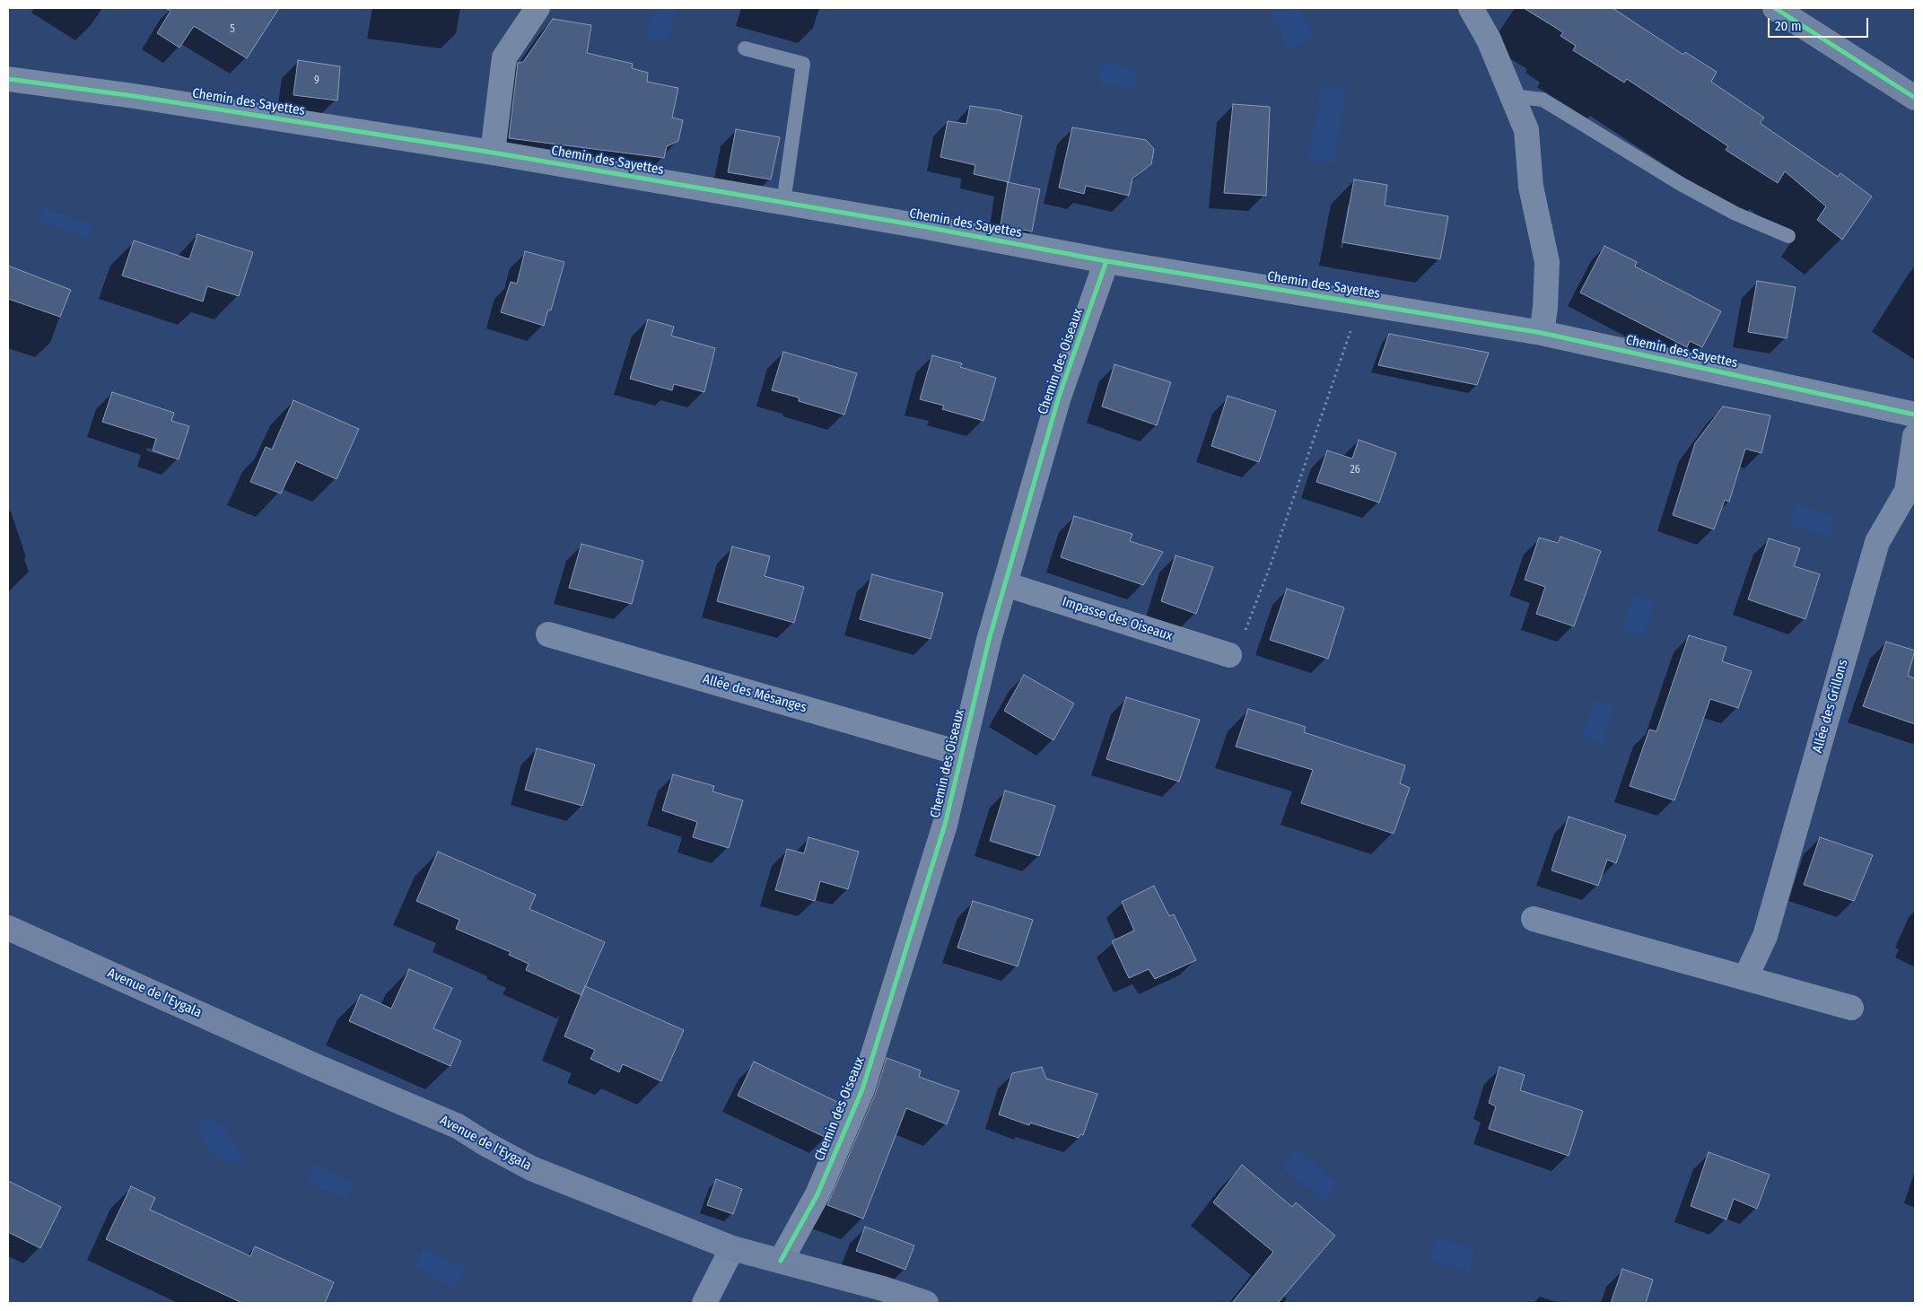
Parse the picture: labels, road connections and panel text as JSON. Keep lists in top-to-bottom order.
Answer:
{
  "streets": {
    "street": [
      "Chemin des Sayettes",
      "Chemin des Oiseaux",
      "Impasse des Oiseaux",
      "Allée des Mésanges",
      "Allée des Grillons",
      "Avenue de l'Eygala"
    ]
  },
  "crossings": [
    ["Chemin des Sayettes", "Chemin des Oiseaux"],
    ["Chemin des Oiseaux", "Impasse des Oiseaux"],
    ["Chemin des Oiseaux", "Allée des Mésanges"],
    ["Chemin des Oiseaux", "Avenue de l'Eygala"]
  ],
  "house_numbers": ["5", "9", "26"],
  "scale_bar": "20 m"
}
